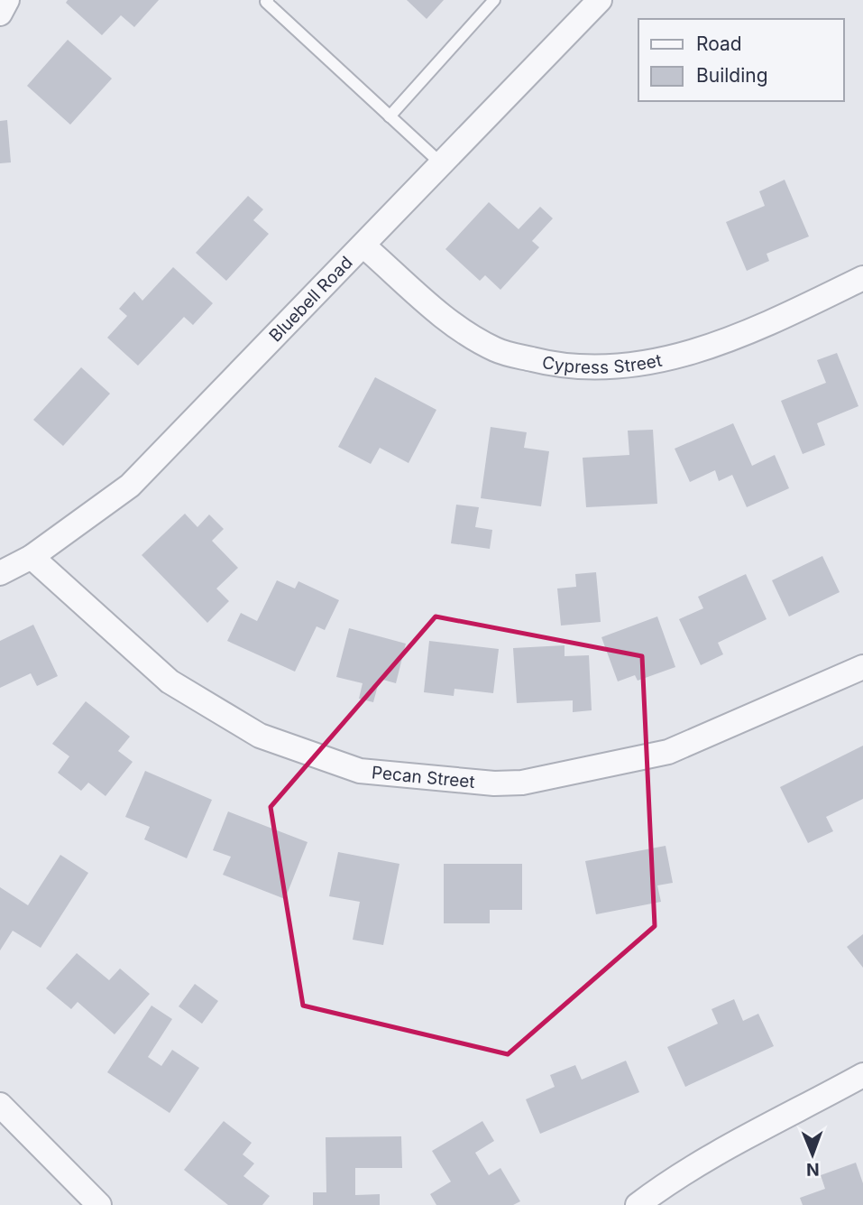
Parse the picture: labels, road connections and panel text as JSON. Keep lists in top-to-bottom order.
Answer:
{
  "streets": {
    "street": ["Bluebell Road", "Cypress Street", "Pecan Street"]
  },
  "crossings": [
    ["Bluebell Road", "Cypress Street"],
    ["Bluebell Road", "Pecan Street"]
  ],
  "legend": ["Road", "Building"],
  "north": "bottom"
}
